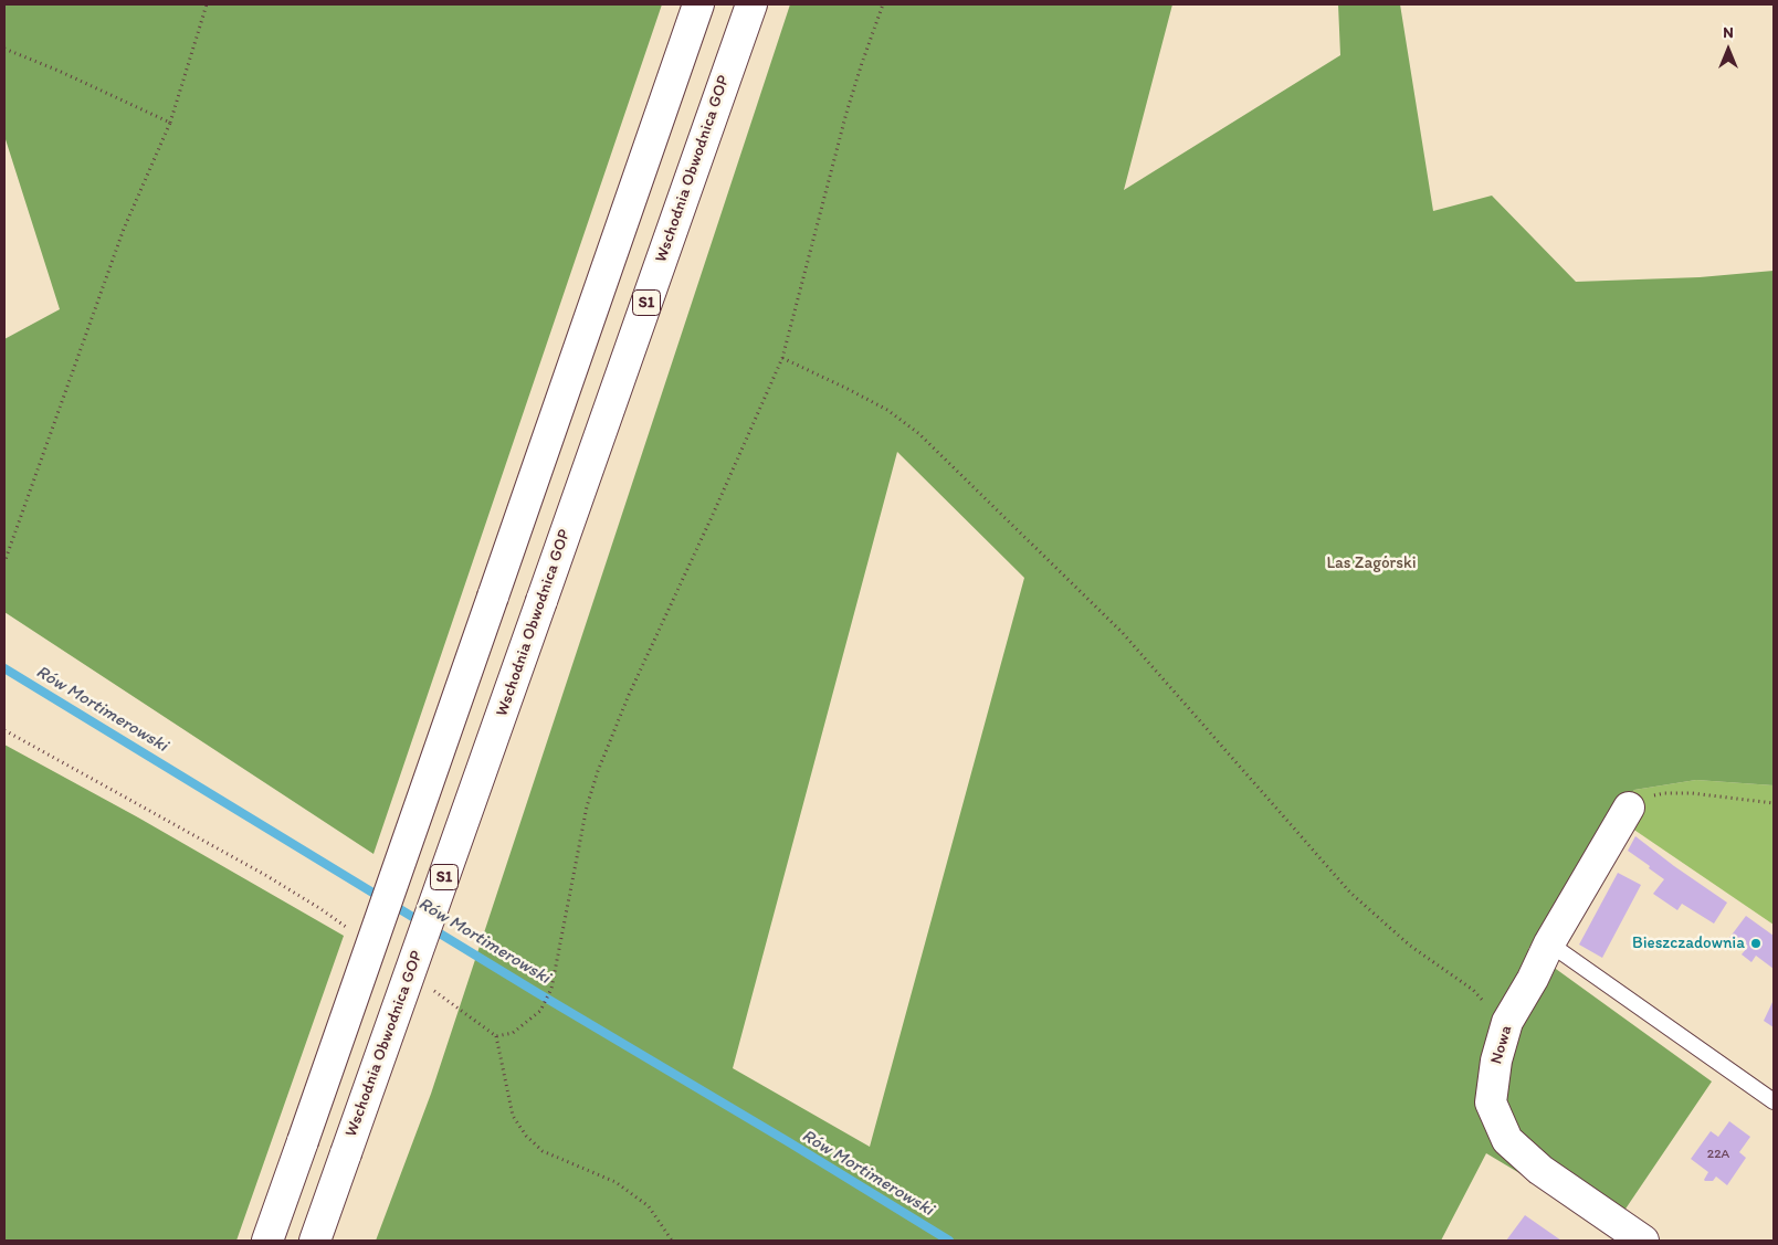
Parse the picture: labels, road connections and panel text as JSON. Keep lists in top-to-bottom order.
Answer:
{
  "streets": {
    "main road": ["Wschodnia Obwodnica GOP", "S1", "Nowa"]
  },
  "water": ["Rów Mortimerowski"],
  "parks": ["Las Zagórski"],
  "places": ["Bieszczadownia"],
  "house_numbers": ["22A"],
  "north": "top"
}
